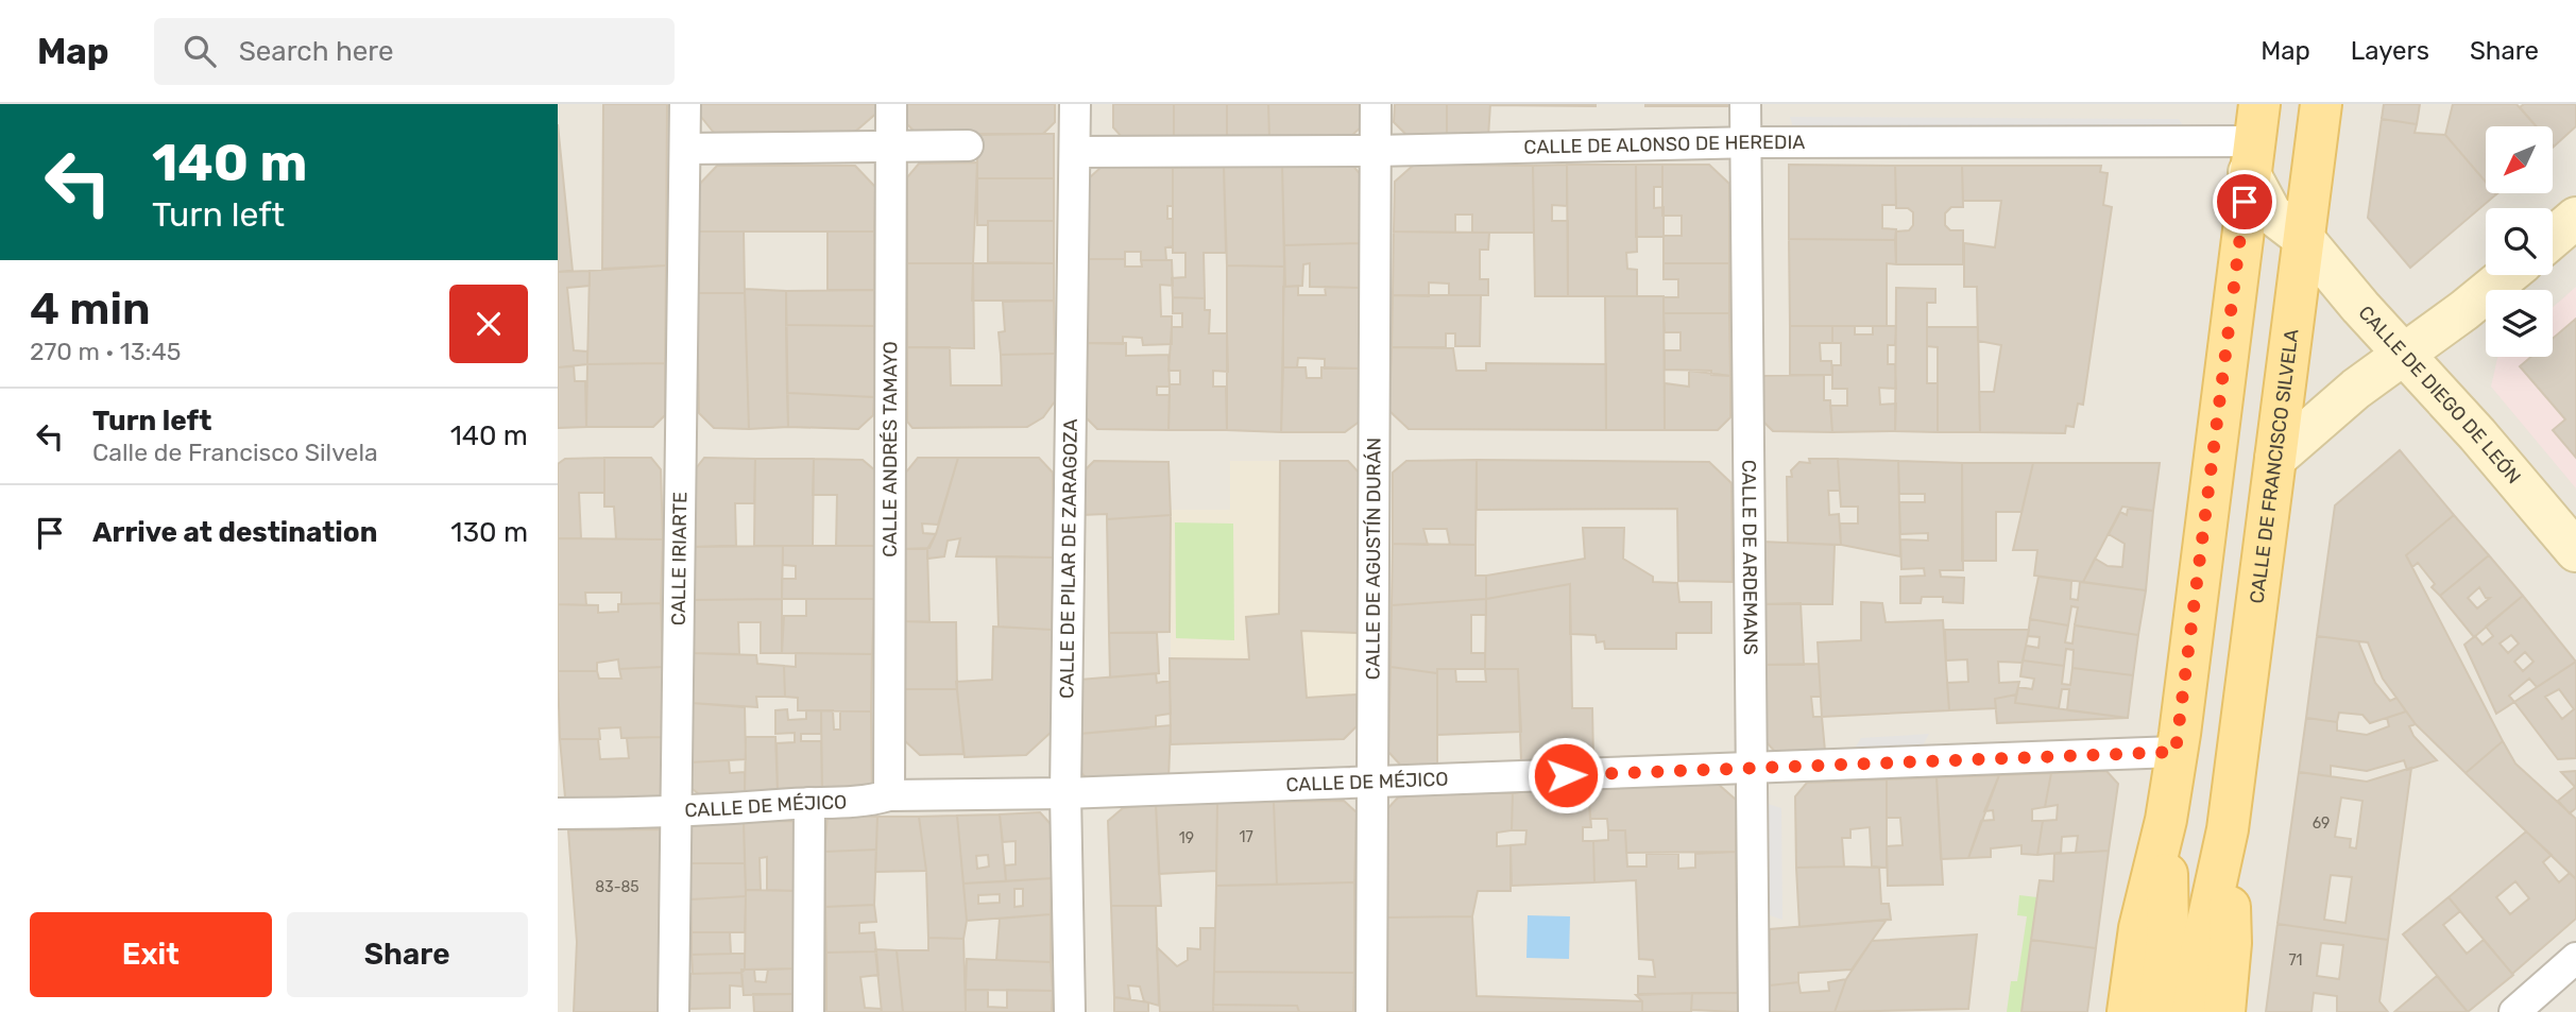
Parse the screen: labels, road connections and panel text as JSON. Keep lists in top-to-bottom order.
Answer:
{
  "streets": {
    "main road": ["CALLE DE FRANCISCO SILVELA"],
    "street": [
      "CALLE DE ALONSO DE HEREDIA",
      "CALLE DE DIEGO DE LEÓN",
      "CALLE ANDRÉS TAMAYO",
      "CALLE DE AGUSTÍN DURÁN",
      "CALLE DE ARDEMANS",
      "CALLE IRIARTE",
      "CALLE DE PILAR DE ZARAGOZA",
      "CALLE DE MÉJICO"
    ]
  },
  "crossings": [
    ["CALLE DE ALONSO DE HEREDIA", "CALLE DE DIEGO DE LEÓN"],
    ["CALLE DE ALONSO DE HEREDIA", "CALLE DE AGUSTÍN DURÁN"],
    ["CALLE DE ALONSO DE HEREDIA", "CALLE DE ARDEMANS"],
    ["CALLE DE ALONSO DE HEREDIA", "CALLE DE PILAR DE ZARAGOZA"],
    ["CALLE DE DIEGO DE LEÓN", "CALLE DE FRANCISCO SILVELA"],
    ["CALLE ANDRÉS TAMAYO", "CALLE DE MÉJICO"],
    ["CALLE DE AGUSTÍN DURÁN", "CALLE DE MÉJICO"],
    ["CALLE DE ARDEMANS", "CALLE DE MÉJICO"],
    ["CALLE IRIARTE", "CALLE DE MÉJICO"],
    ["CALLE DE PILAR DE ZARAGOZA", "CALLE DE MÉJICO"]
  ],
  "house_numbers": [
    "69",
    "17",
    "19",
    "83-85",
    "71"
  ],
  "north": "bottom left",
  "page": {
    "header": "Map",
    "search": "Search here",
    "nav": ["Map", "Layers", "Share"],
    "turn": ["140 m", "Turn left"],
    "heading": ["4 min", "270 m · 13:45"],
    "list": [
      {
        "name": "Turn left",
        "note": "Calle de Francisco Silvela",
        "value": "140 m"
      },
      {
        "name": "Arrive at destination",
        "value": "130 m"
      }
    ],
    "buttons": ["Exit", "Share"]
  }
}
